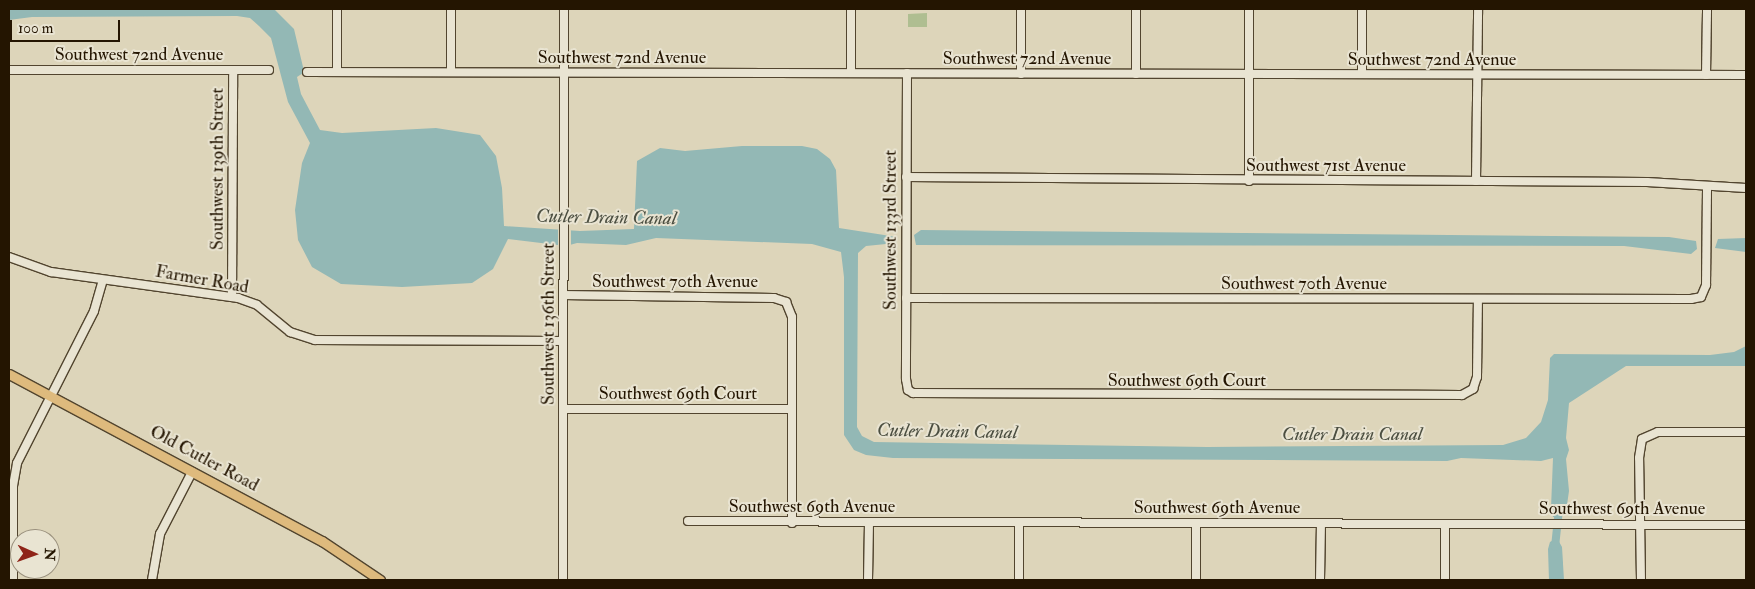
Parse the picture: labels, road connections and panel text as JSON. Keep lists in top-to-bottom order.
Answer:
{
  "streets": {
    "main road": ["Old Cutler Road"],
    "street": [
      "Southwest 72nd Avenue",
      "Southwest 71st Avenue",
      "Southwest 139th Street",
      "Southwest 133rd Street",
      "Farmer Road",
      "Southwest 70th Avenue",
      "Southwest 136th Street",
      "Southwest 69th Court",
      "Southwest 69th Avenue"
    ]
  },
  "crossings": [
    ["Southwest 72nd Avenue", "Southwest 139th Street"],
    ["Southwest 72nd Avenue", "Southwest 133rd Street"],
    ["Southwest 72nd Avenue", "Southwest 136th Street"],
    ["Southwest 71st Avenue", "Southwest 133rd Street"],
    ["Southwest 71st Avenue", "Southwest 70th Avenue"],
    ["Southwest 139th Street", "Farmer Road"],
    ["Southwest 133rd Street", "Southwest 70th Avenue"],
    ["Southwest 133rd Street", "Southwest 69th Court"],
    ["Farmer Road", "Southwest 136th Street"],
    ["Southwest 70th Avenue", "Southwest 136th Street"],
    ["Southwest 70th Avenue", "Southwest 69th Court"],
    ["Southwest 136th Street", "Southwest 69th Court"]
  ],
  "water": ["Cutler Drain Canal"],
  "scale_bar": "100 m",
  "north": "right"
}
